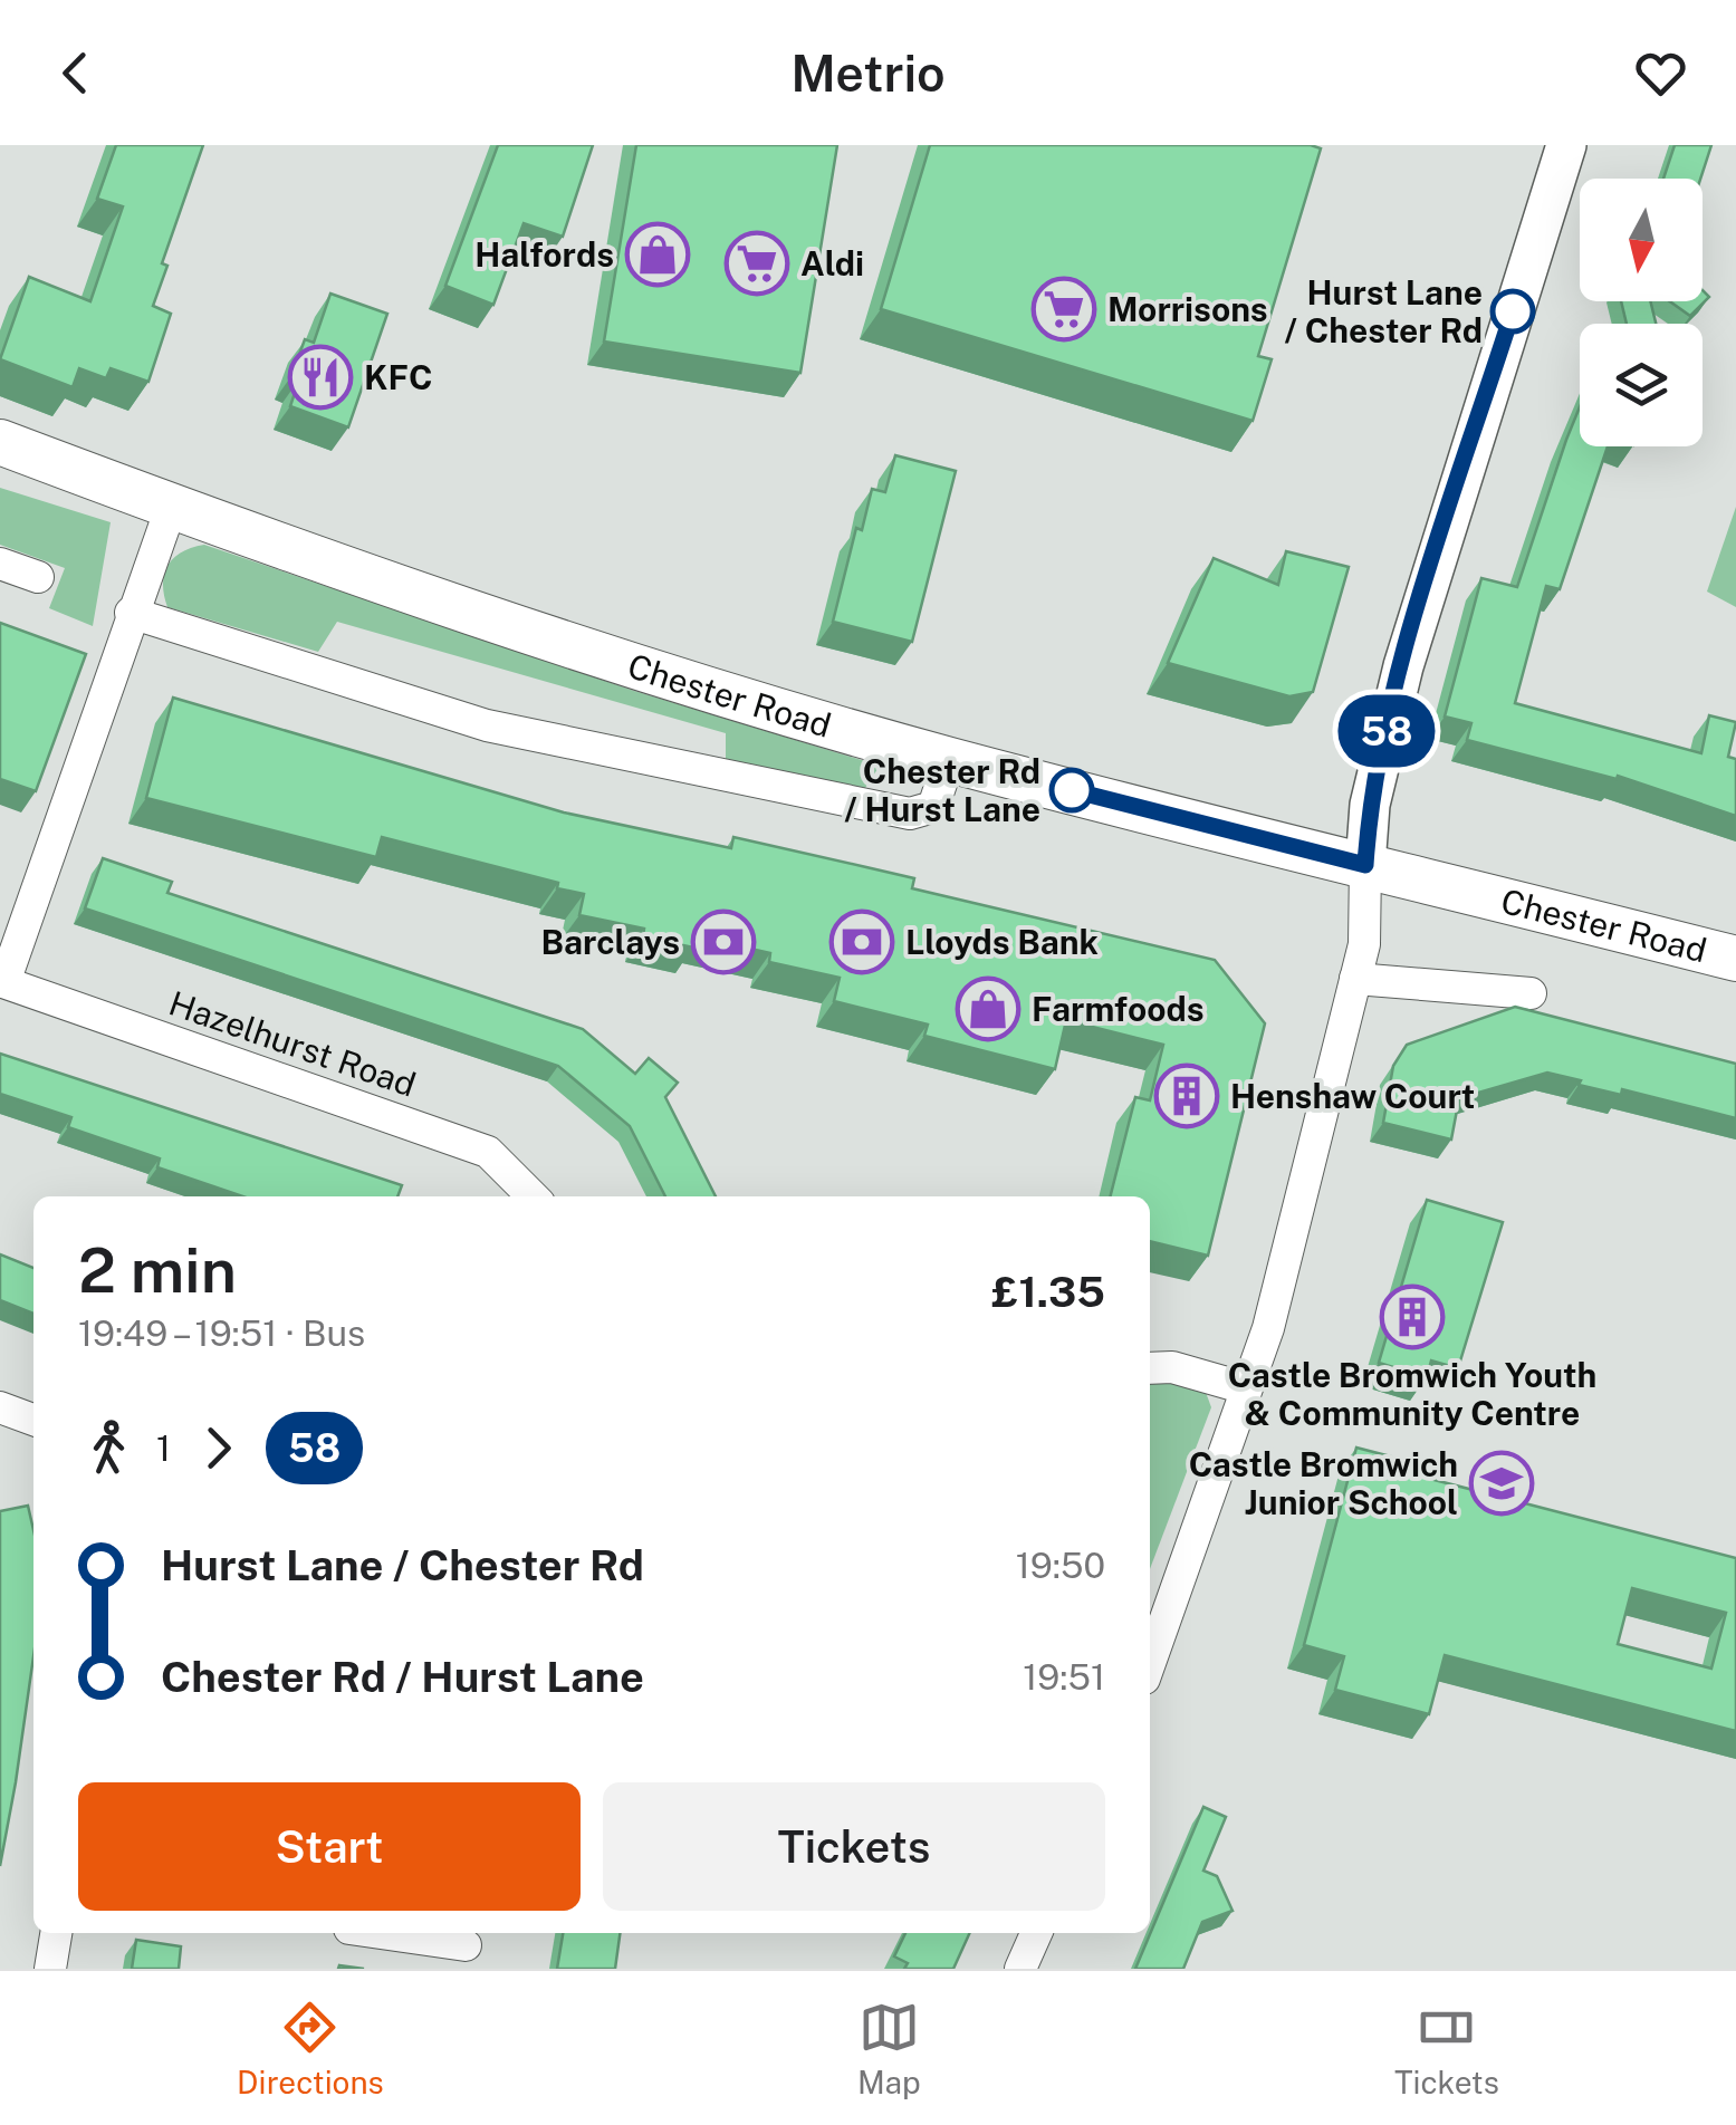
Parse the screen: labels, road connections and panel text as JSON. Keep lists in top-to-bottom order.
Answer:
{
  "streets": {
    "main road": ["Chester Road"],
    "street": ["Hazelhurst Road"]
  },
  "places": {
    "shop": ["Halfords", "Farmfoods"],
    "supermarket": ["Aldi", "Morrisons"],
    "other": ["Hurst Lane / Chester Rd", "Chester Rd / Hurst Lane"],
    "restaurant": ["KFC"],
    "bank": ["Barclays", "Lloyds Bank"],
    "building": ["Henshaw Court", "Castle Bromwich Youth & Community Centre"],
    "school or university": ["Castle Bromwich Junior School"]
  },
  "lines": ["bus line 58"],
  "north": "bottom",
  "page": {
    "header": "Metrio",
    "on_map": "58",
    "heading": ["2 min", "19:49 – 19:51 · Bus", "£1.35"],
    "legs": ["1", "58"],
    "list": [
      {
        "name": "Hurst Lane / Chester Rd",
        "value": "19:50"
      },
      {
        "name": "Chester Rd / Hurst Lane",
        "value": "19:51"
      }
    ],
    "buttons": ["Start", "Tickets"],
    "tabs": ["Directions", "Map", "Tickets"]
  }
}
